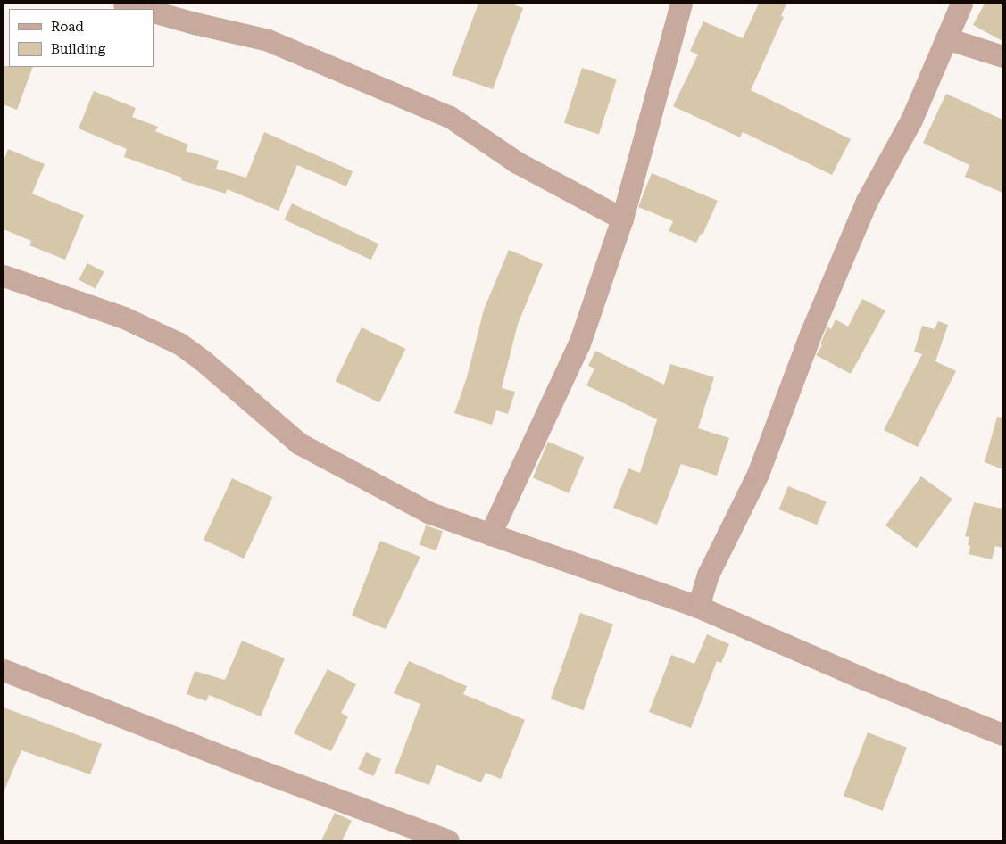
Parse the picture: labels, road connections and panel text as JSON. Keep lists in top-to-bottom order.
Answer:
{
  "legend": ["Road", "Building"]
}
